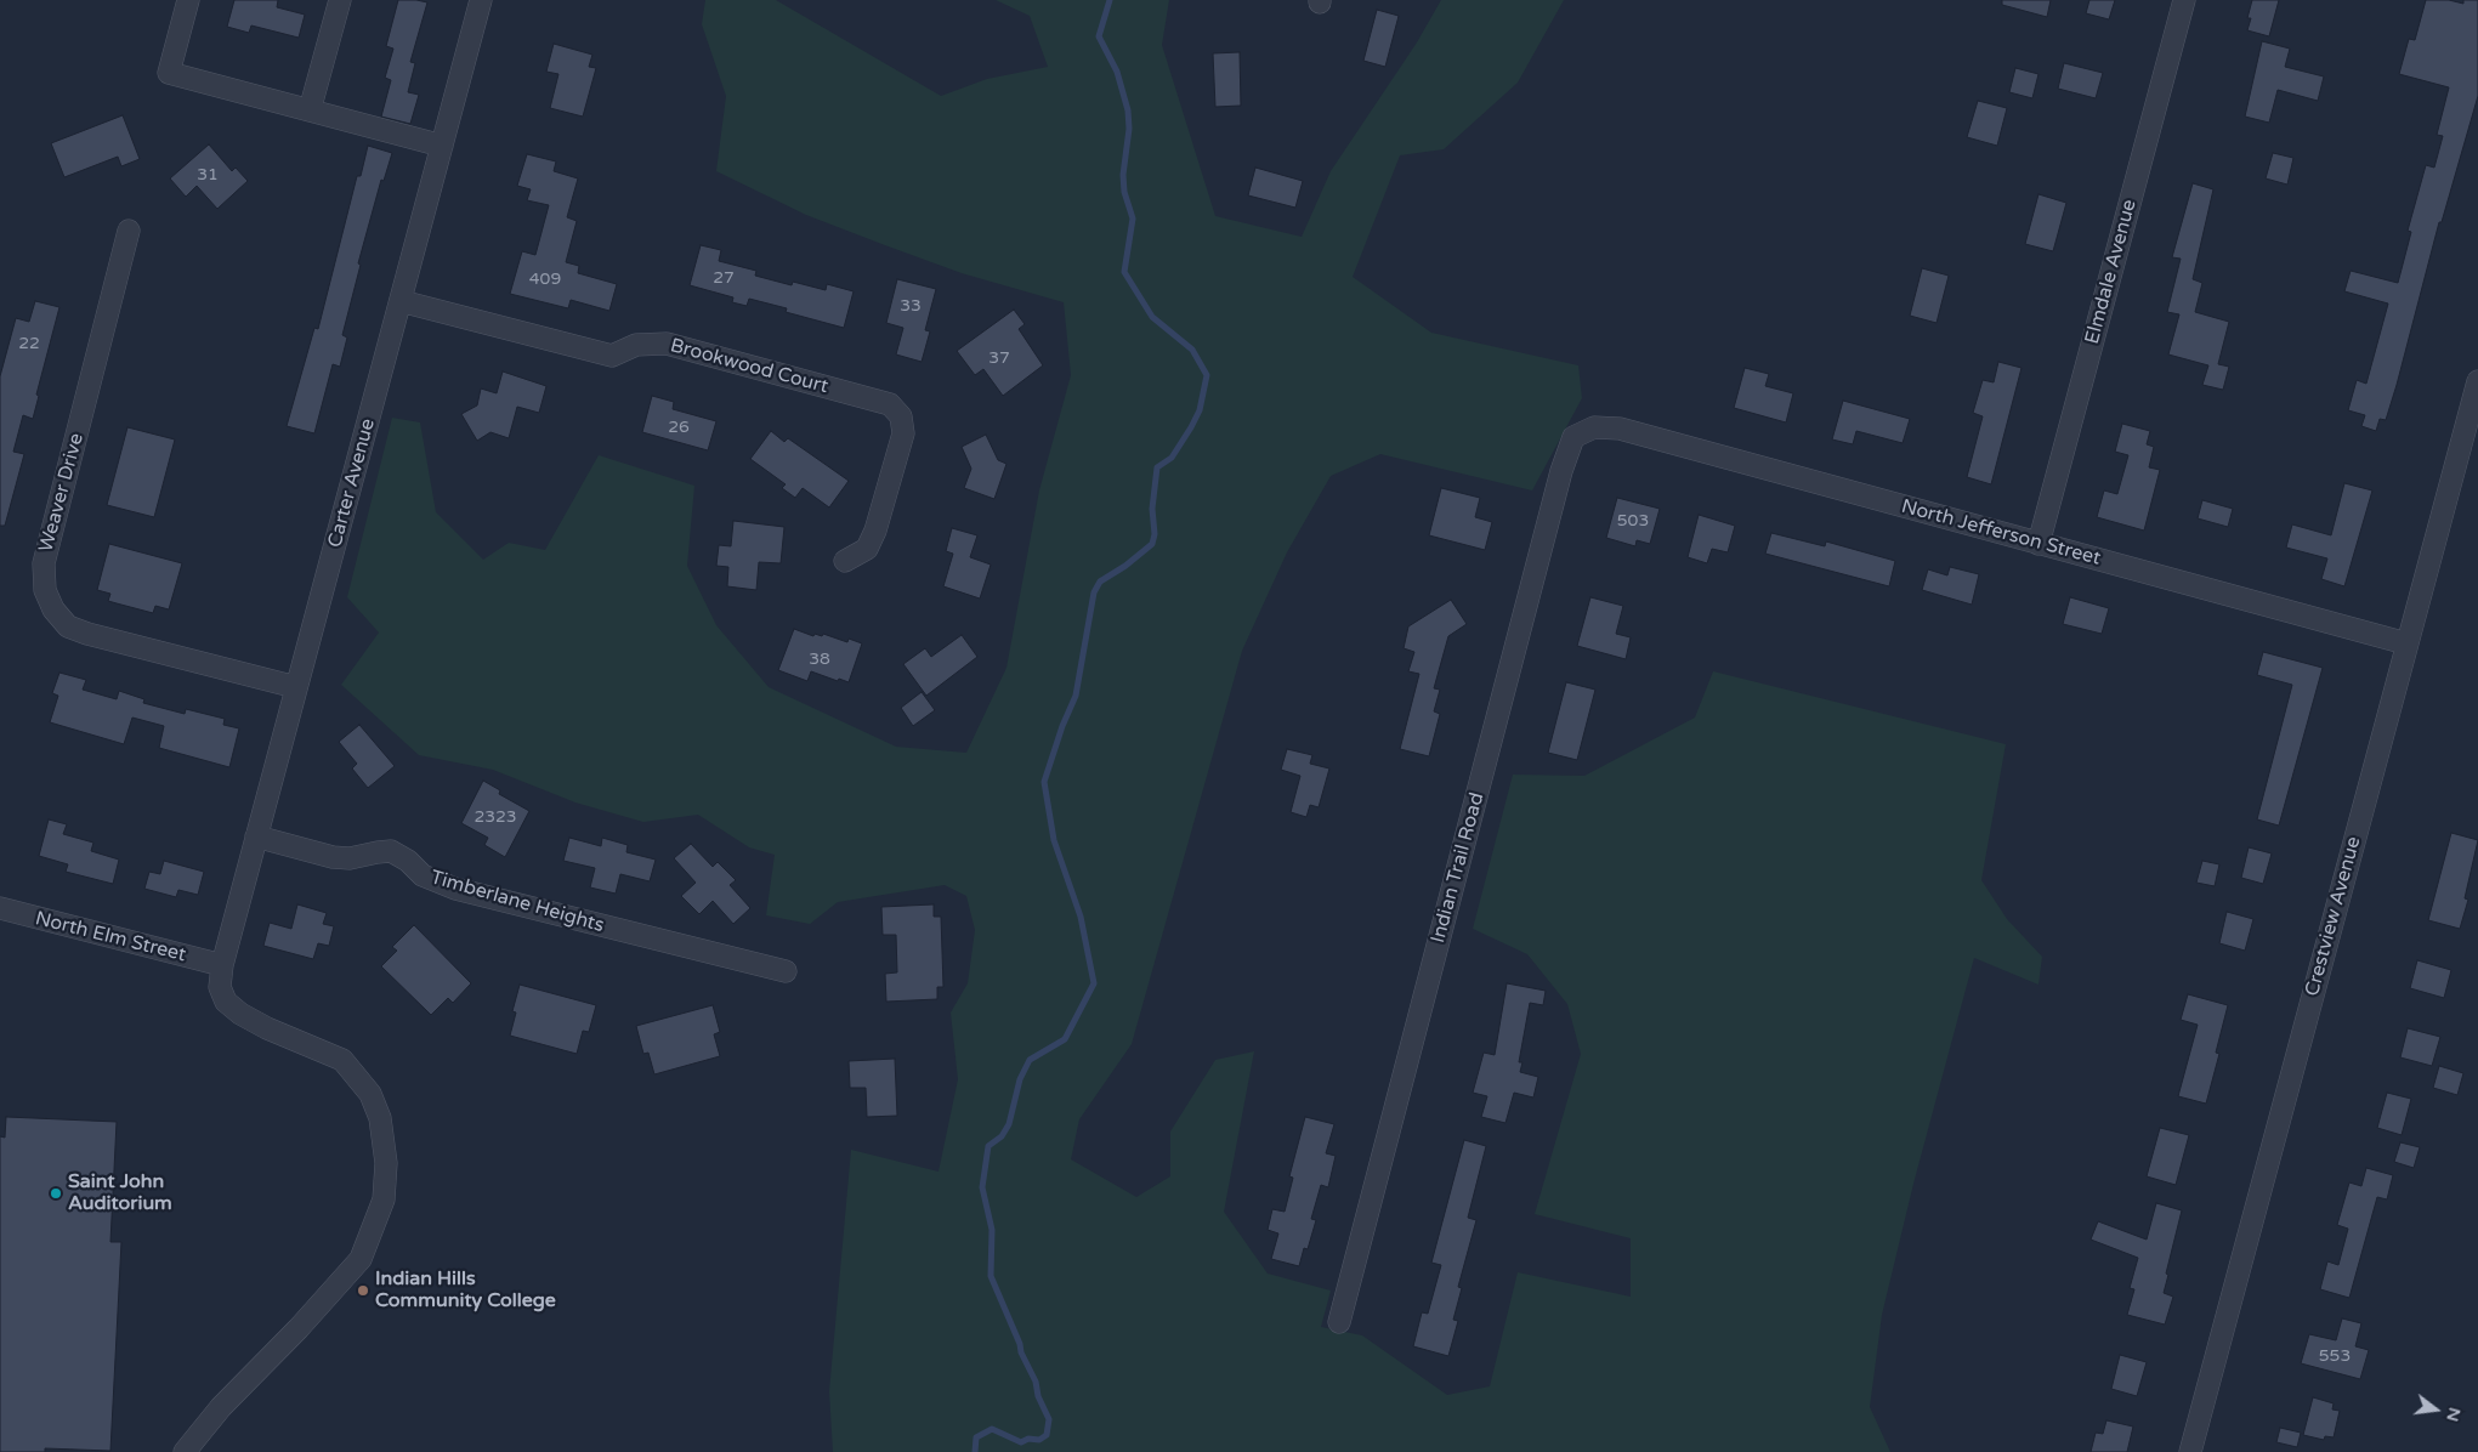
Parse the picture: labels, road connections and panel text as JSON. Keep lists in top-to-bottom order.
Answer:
{
  "streets": {
    "street": [
      "Elmdale Avenue",
      "Brookwood Court",
      "Carter Avenue",
      "Weaver Drive",
      "North Jefferson Street",
      "Indian Trail Road",
      "Timberlane Heights",
      "Crestview Avenue",
      "North Elm Street"
    ]
  },
  "crossings": [
    ["Elmdale Avenue", "North Jefferson Street"],
    ["Brookwood Court", "Carter Avenue"],
    ["Carter Avenue", "Weaver Drive"],
    ["Carter Avenue", "Timberlane Heights"],
    ["Carter Avenue", "North Elm Street"],
    ["North Jefferson Street", "Indian Trail Road"],
    ["North Jefferson Street", "Crestview Avenue"]
  ],
  "places": ["Saint John Auditorium", "Indian Hills Community College"],
  "house_numbers": [
    "31",
    "27",
    "409",
    "33",
    "22",
    "37",
    "26",
    "503",
    "38",
    "2323",
    "553"
  ],
  "north": "right"
}
